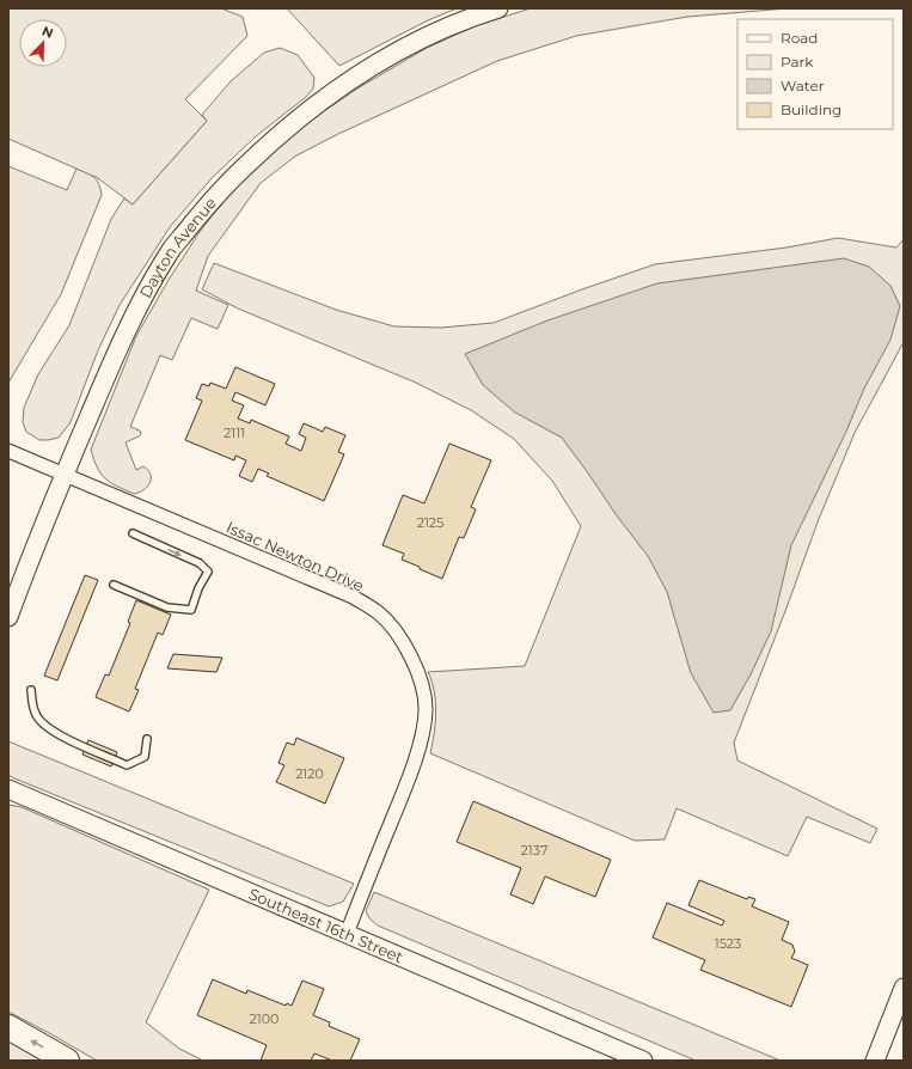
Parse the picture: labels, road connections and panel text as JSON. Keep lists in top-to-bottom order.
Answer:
{
  "streets": {
    "main road": ["Dayton Avenue", "Southeast 16th Street"],
    "street": ["Issac Newton Drive"]
  },
  "crossings": [
    ["Dayton Avenue", "Issac Newton Drive"],
    ["Issac Newton Drive", "Southeast 16th Street"]
  ],
  "house_numbers": [
    "2111",
    "2125",
    "2120",
    "2137",
    "1523",
    "2100"
  ],
  "legend": [
    "Road",
    "Park",
    "Water",
    "Building"
  ],
  "north": "top right"
}
